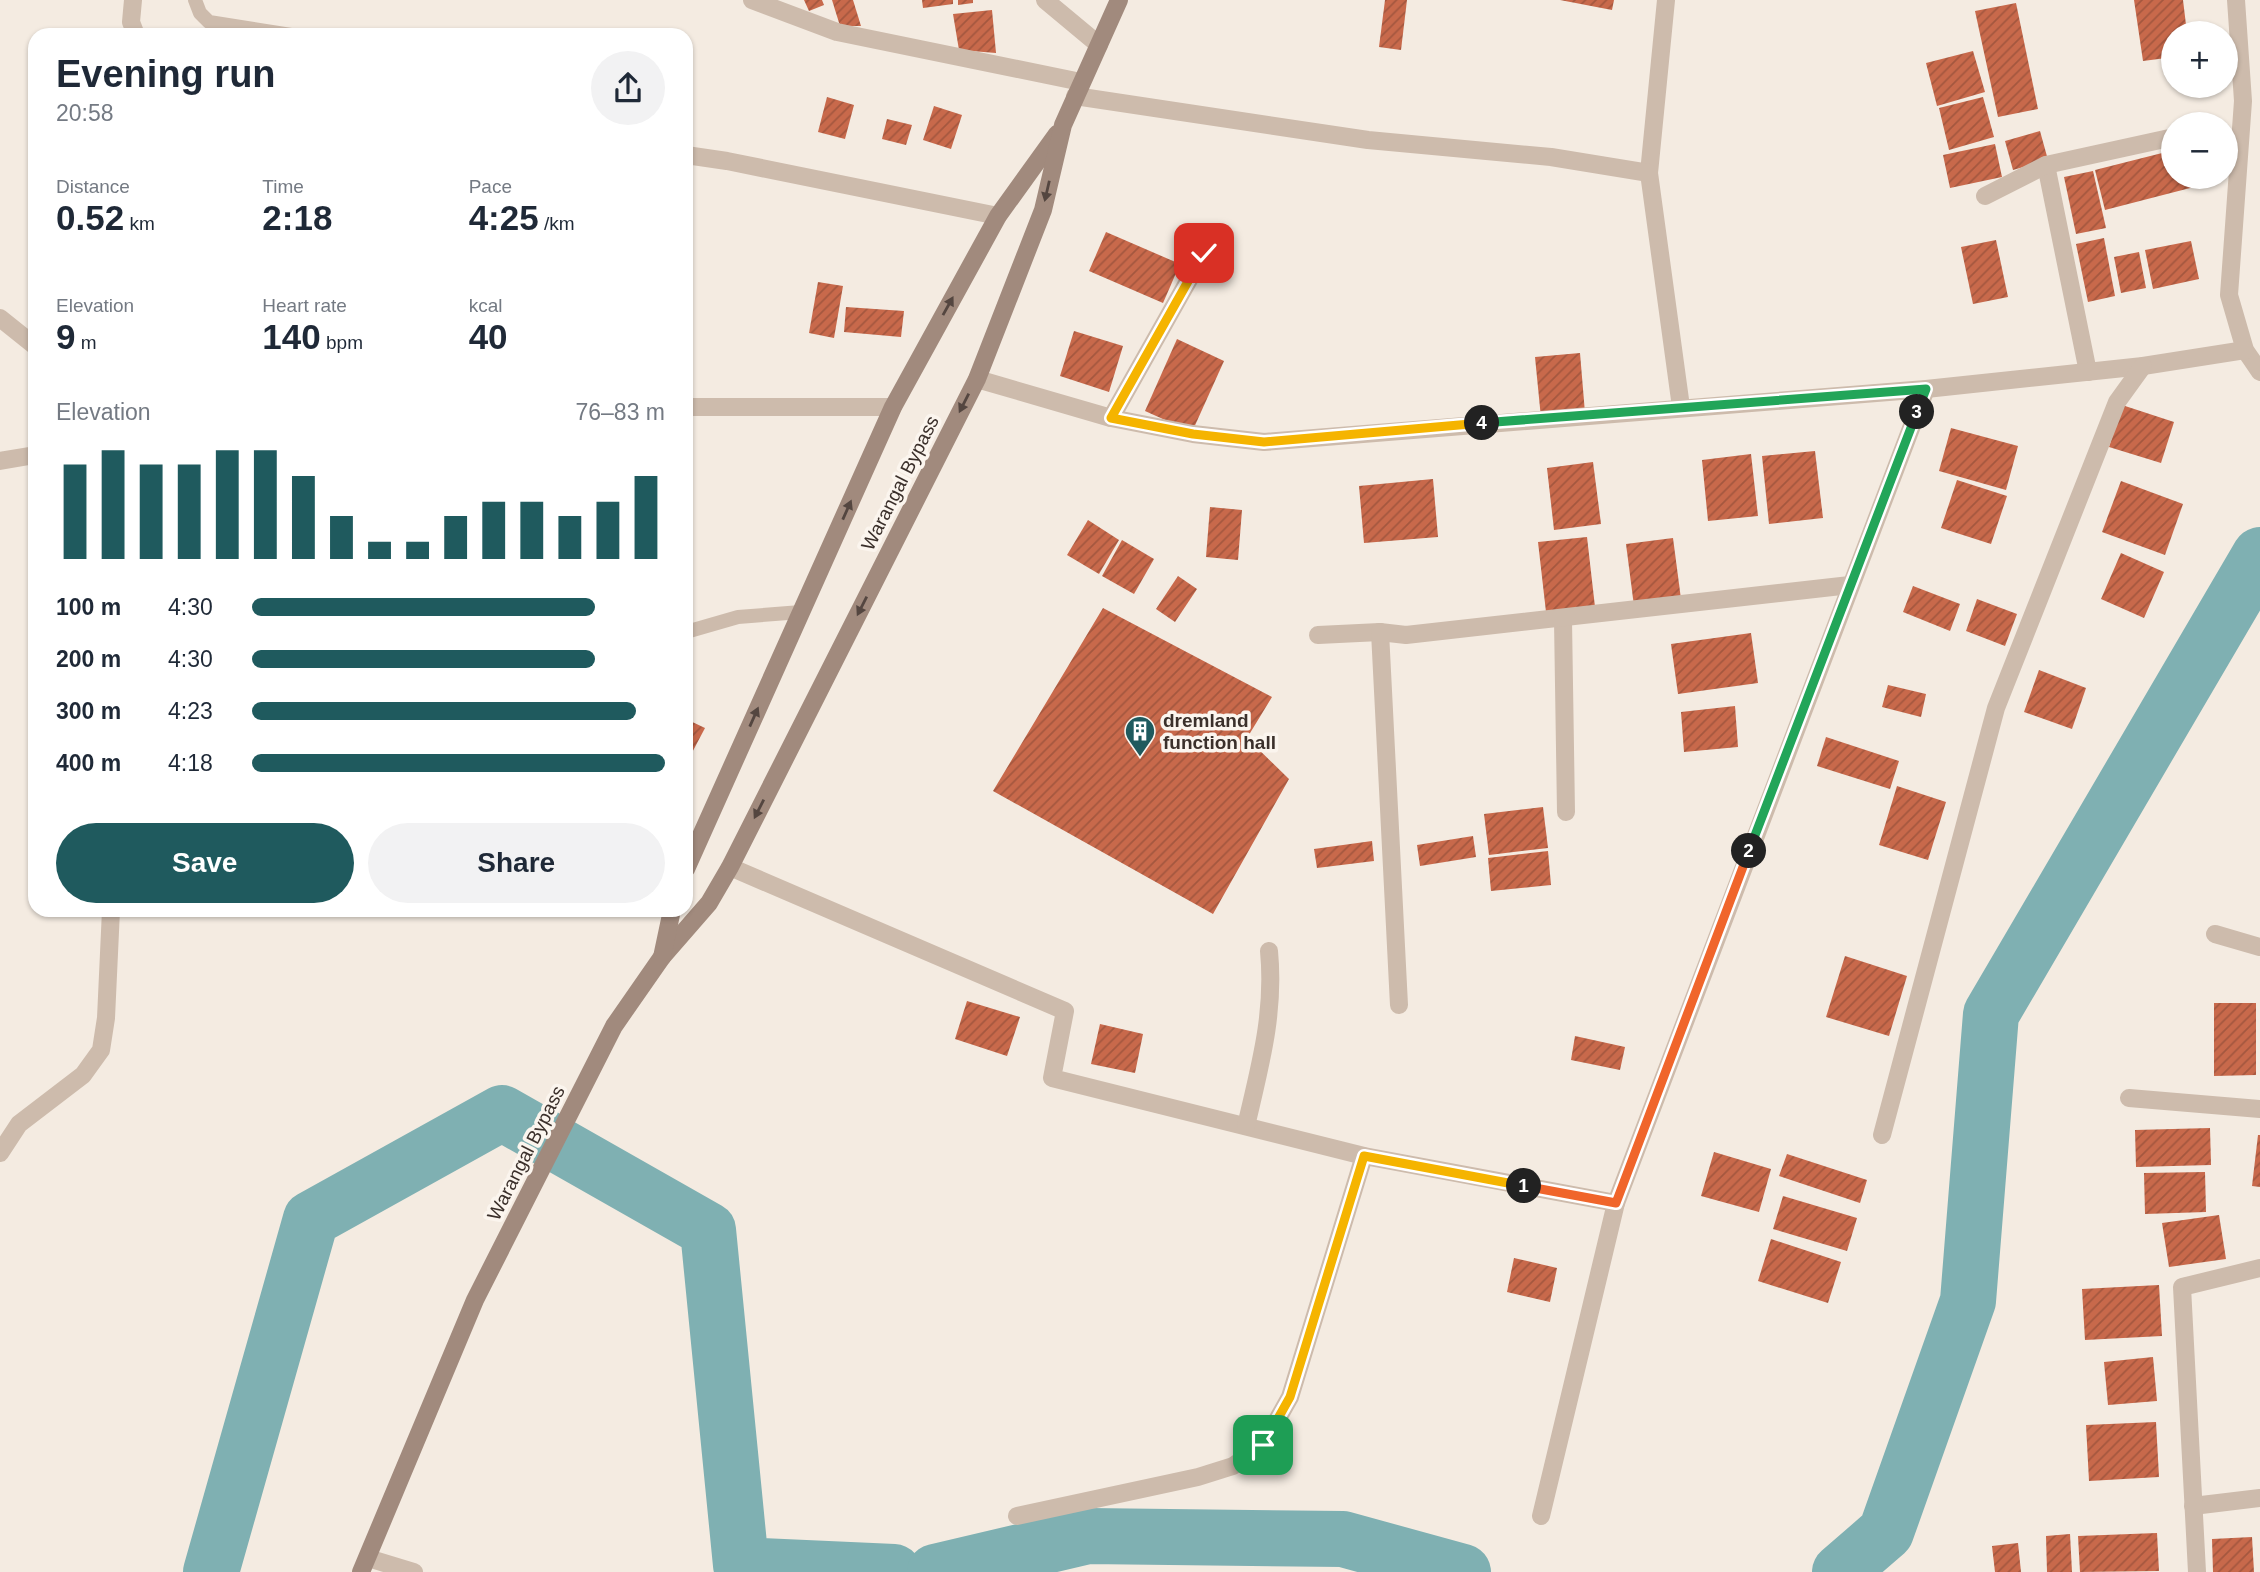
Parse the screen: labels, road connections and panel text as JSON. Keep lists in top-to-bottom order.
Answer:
{
  "streets": {
    "main road": ["Warangal Bypass"]
  },
  "places": {
    "building": ["dremland function hall"]
  },
  "page": {
    "map_buttons": ["+", "−"],
    "heading": ["Evening run", "20:58"],
    "stats": [
      ["Distance", "0.52 km"],
      ["Time", "2:18"],
      ["Pace", "4:25 /km"],
      ["Elevation", "9 m"],
      ["Heart rate", "140 bpm"],
      ["kcal", "40"]
    ],
    "chart": ["Elevation", "76–83 m"],
    "pins": [
      "3",
      "4",
      "2",
      "1"
    ],
    "list": [
      {
        "name": "100 m",
        "note": "4:30"
      },
      {
        "name": "200 m",
        "note": "4:30"
      },
      {
        "name": "300 m",
        "note": "4:23"
      },
      {
        "name": "400 m",
        "note": "4:18"
      }
    ],
    "buttons": ["Save", "Share"]
  }
}
